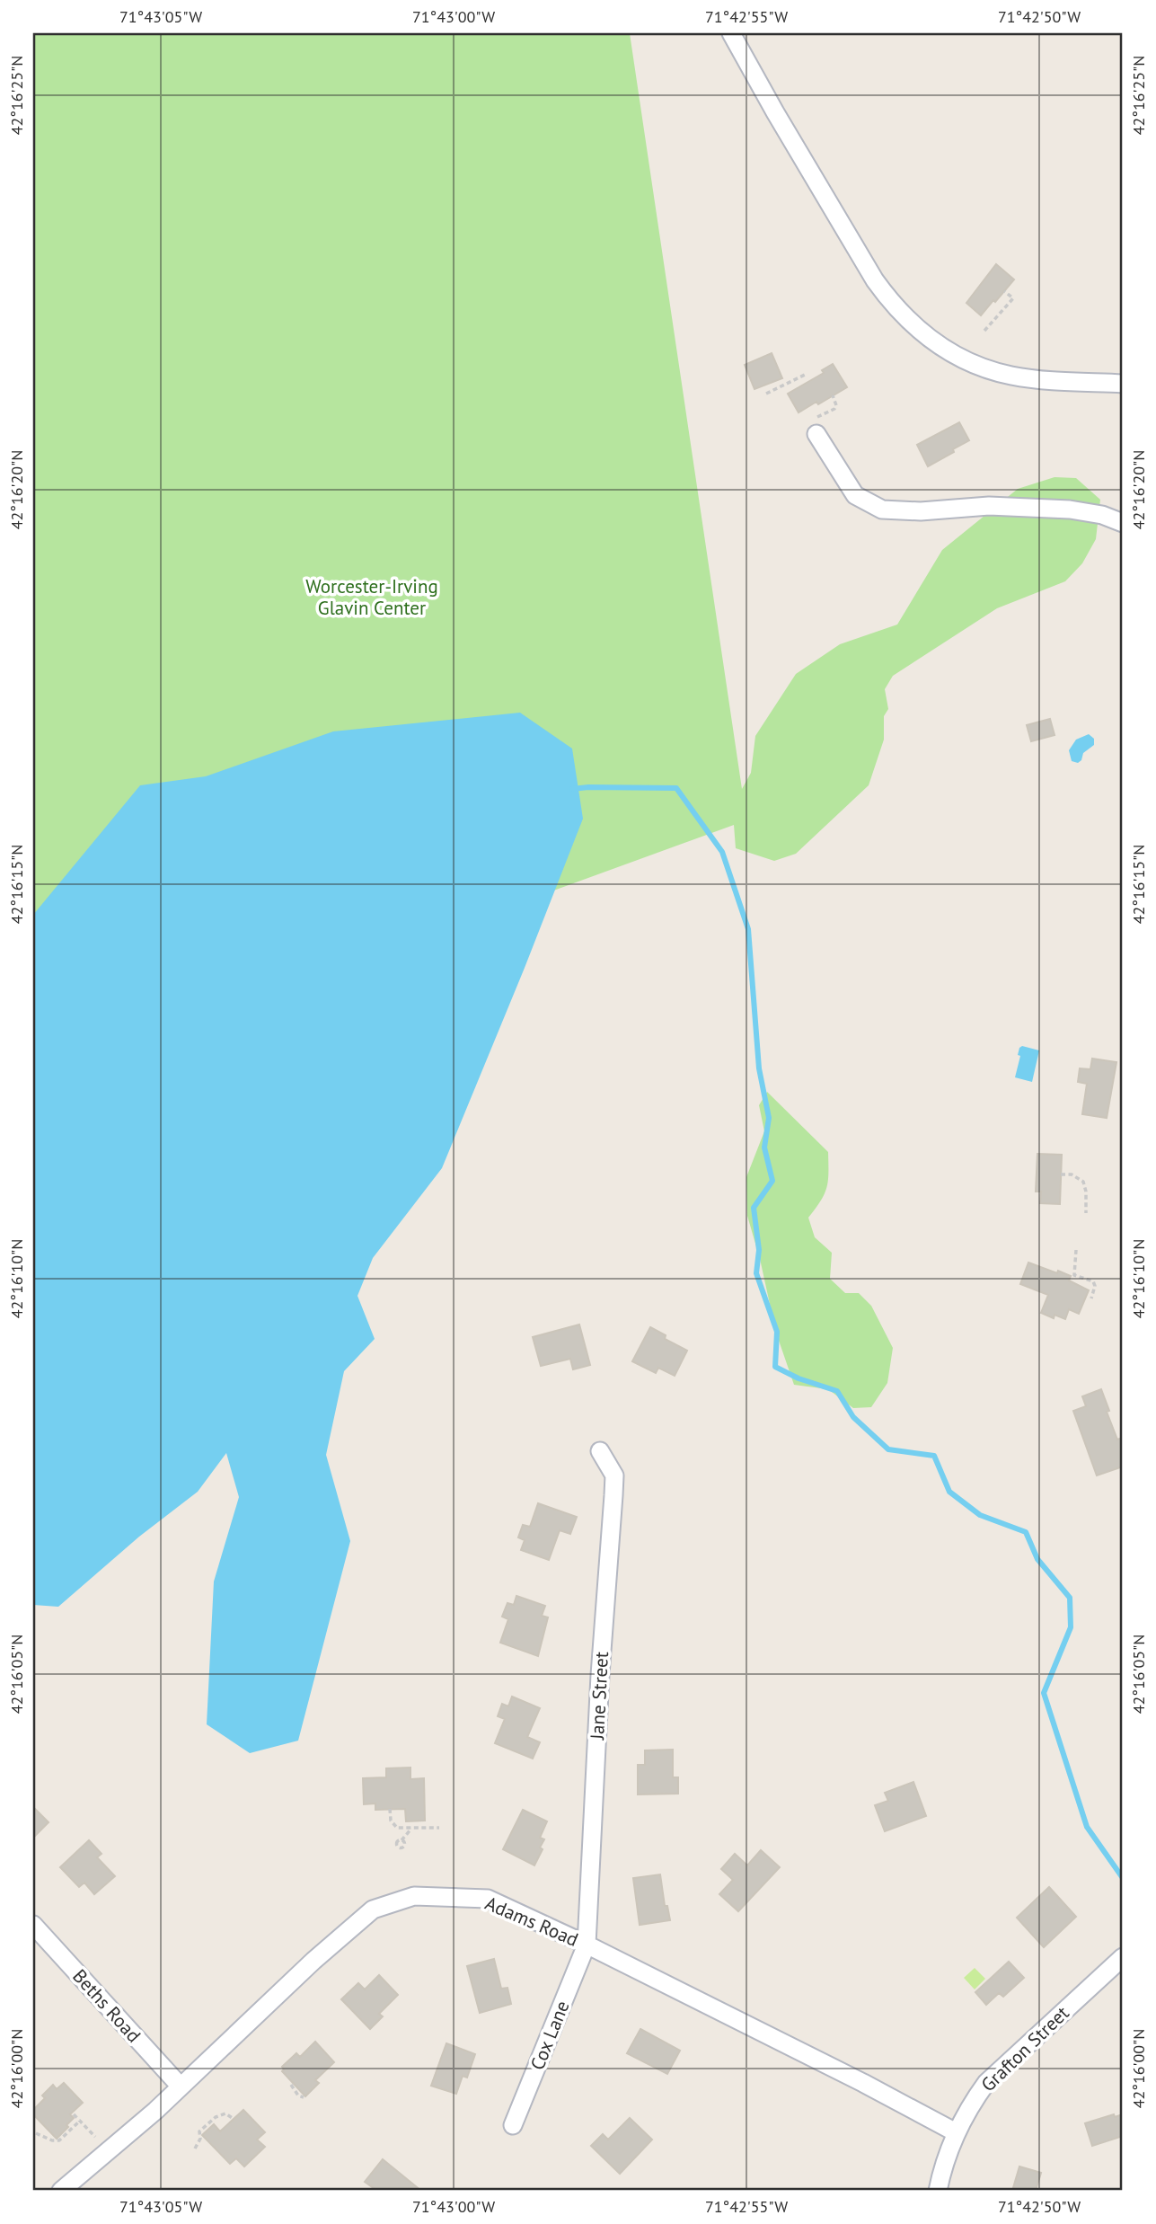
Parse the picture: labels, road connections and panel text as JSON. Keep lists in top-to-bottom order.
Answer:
{
  "streets": {
    "street": [
      "Jane Street",
      "Adams Road",
      "Beths Road",
      "Cox Lane",
      "Grafton Street"
    ]
  },
  "crossings": [
    ["Jane Street", "Adams Road"],
    ["Jane Street", "Cox Lane"],
    ["Adams Road", "Beths Road"],
    ["Adams Road", "Cox Lane"],
    ["Adams Road", "Grafton Street"]
  ],
  "parks": ["Worcester-Irving Glavin Center"],
  "coordinates": [
    "71°43'05\"W",
    "71°43'00\"W",
    "71°42'55\"W",
    "71°42'50\"W",
    "42°16'25\"N",
    "42°16'20\"N",
    "42°16'15\"N",
    "42°16'10\"N",
    "42°16'05\"N",
    "42°16'00\"N"
  ]
}
